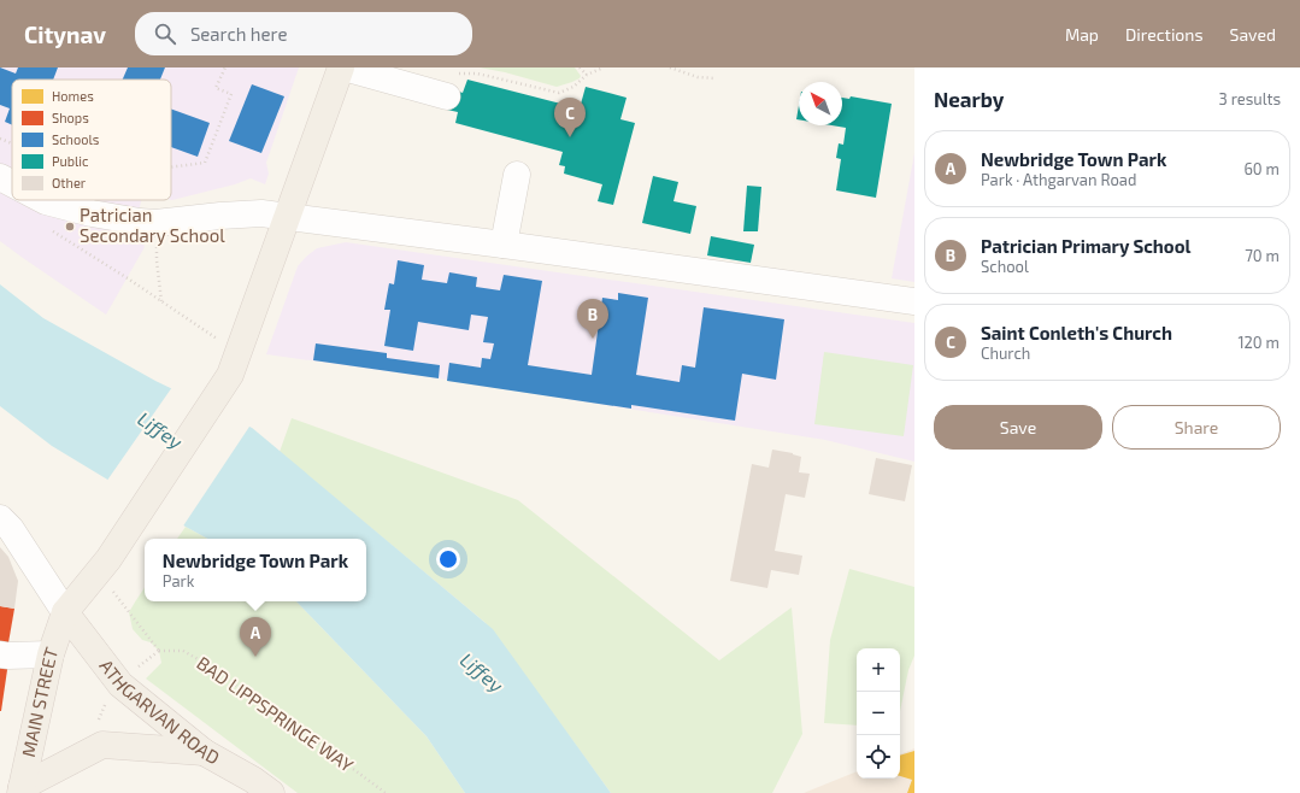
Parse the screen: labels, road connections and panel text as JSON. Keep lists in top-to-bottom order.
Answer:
{
  "streets": {
    "main road": ["MAIN STREET", "ATHGARVAN ROAD"],
    "path": ["BAD LIPPSPRINGE WAY"]
  },
  "crossings": [
    ["MAIN STREET", "ATHGARVAN ROAD"]
  ],
  "water": ["Liffey"],
  "places": ["Patrician Secondary School"],
  "legend": [
    "Homes",
    "Shops",
    "Schools",
    "Public",
    "Other"
  ],
  "north": "top left",
  "page": {
    "header": "Citynav",
    "search": "Search here",
    "nav": ["Map", "Directions", "Saved"],
    "heading": ["Nearby", "3 results"],
    "pins": ["C", "B", "A"],
    "list": [
      {
        "mark": "A",
        "name": "Newbridge Town Park",
        "note": "Park · Athgarvan Road",
        "value": "60 m"
      },
      {
        "mark": "B",
        "name": "Patrician Primary School",
        "note": "School",
        "value": "70 m"
      },
      {
        "mark": "C",
        "name": "Saint Conleth's Church",
        "note": "Church",
        "value": "120 m"
      }
    ],
    "buttons": ["Save", "Share"],
    "popup": ["Newbridge Town Park", "Park"],
    "map_buttons": ["+", "−"]
  }
}
